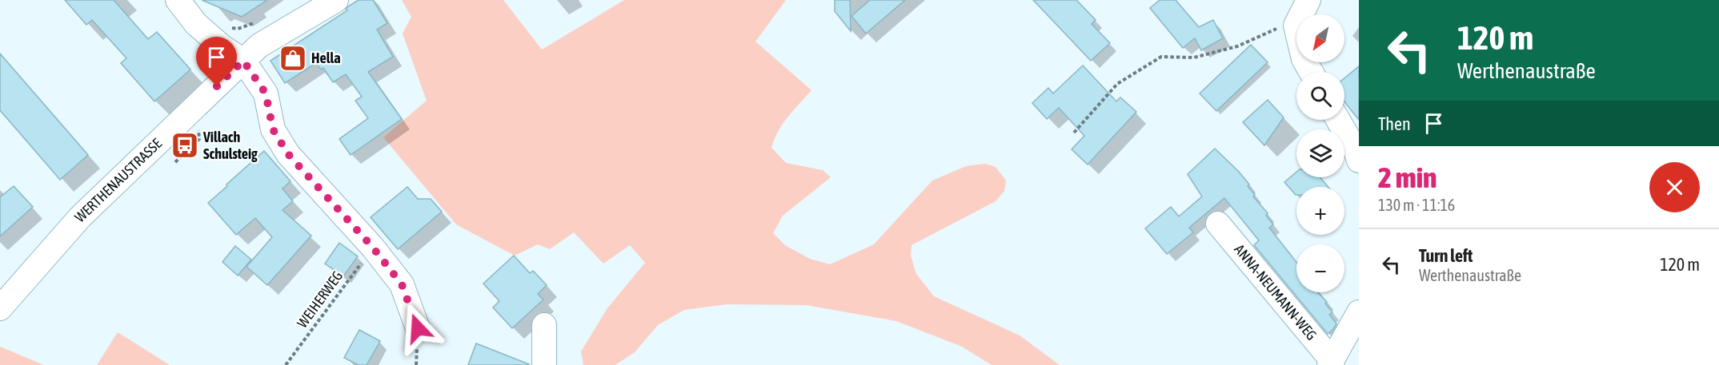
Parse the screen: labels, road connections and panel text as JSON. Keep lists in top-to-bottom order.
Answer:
{
  "streets": {
    "street": ["WERTHENAUSTRASSE", "ANNA-NEUMANN-WEG"],
    "path": ["WEIHERWEG"]
  },
  "places": {
    "shop": ["Hella"],
    "bus stop": ["Villach Schulsteig"]
  },
  "north": "bottom left",
  "page": {
    "turn": ["120 m", "Werthenaustraße"],
    "map_buttons": ["+", "−"],
    "then": "Then",
    "heading": ["2 min", "130 m · 11:16"],
    "list": [
      {
        "name": "Turn left",
        "note": "Werthenaustraße",
        "value": "120 m"
      }
    ]
  }
}
